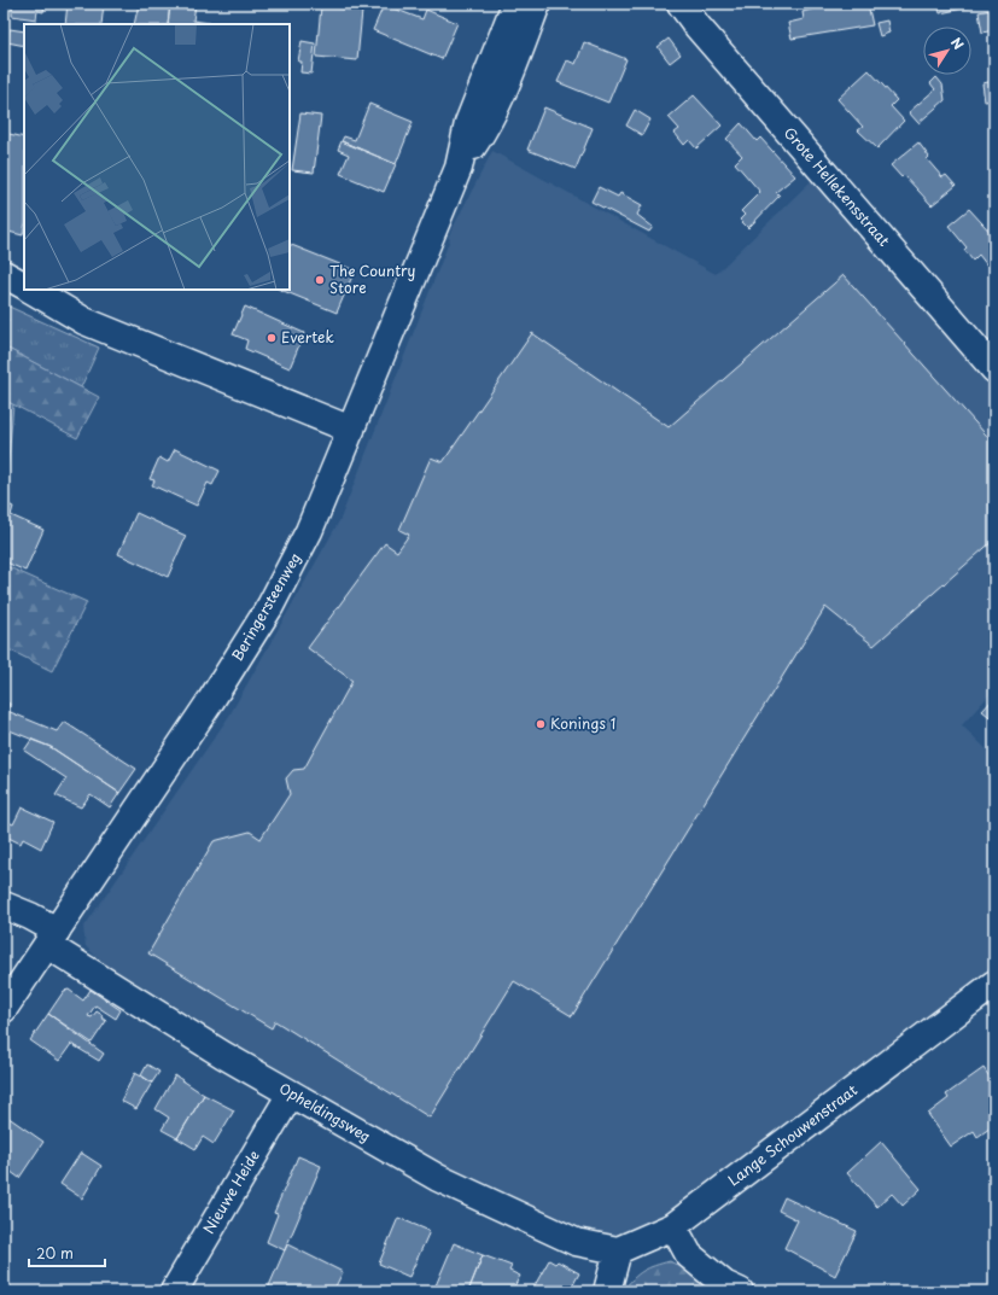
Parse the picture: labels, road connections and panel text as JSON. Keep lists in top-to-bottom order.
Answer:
{
  "streets": {
    "street": [
      "Grote Hellekensstraat",
      "Beringersteenweg",
      "Opheldingsweg",
      "Lange Schouwenstraat",
      "Nieuwe Heide"
    ]
  },
  "crossings": [
    ["Beringersteenweg", "Opheldingsweg"],
    ["Opheldingsweg", "Lange Schouwenstraat"],
    ["Opheldingsweg", "Nieuwe Heide"]
  ],
  "places": ["The Country Store", "Evertek", "Konings 1"],
  "scale_bar": "20 m",
  "north": "top right"
}
